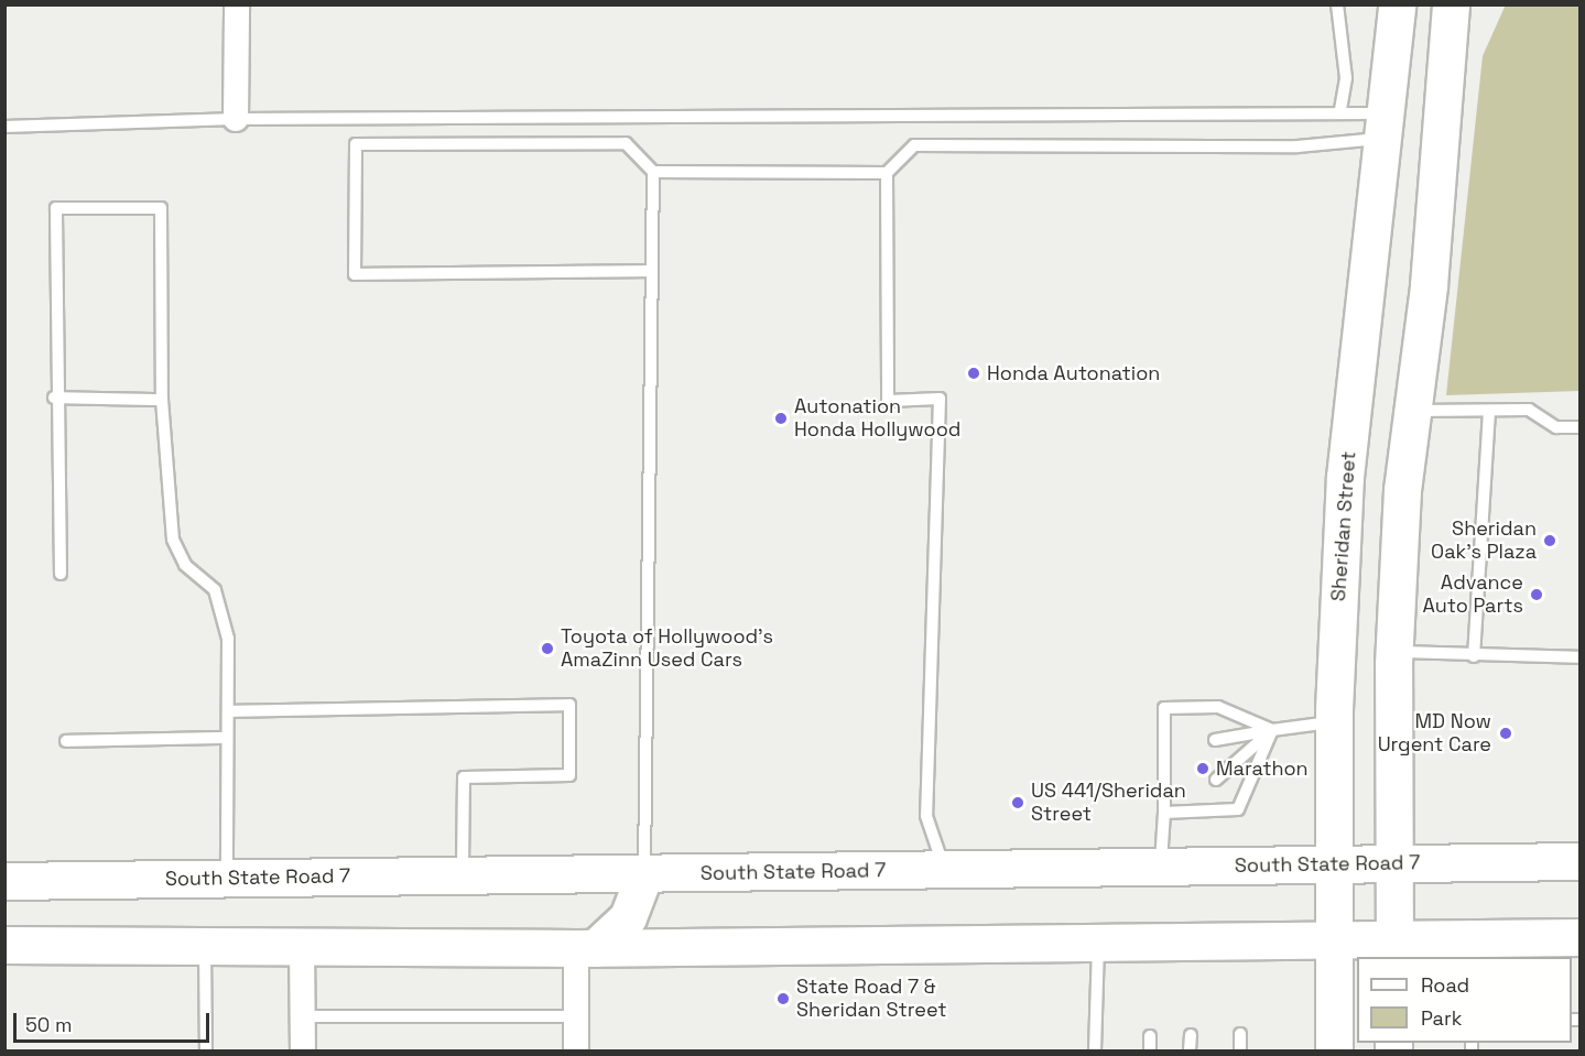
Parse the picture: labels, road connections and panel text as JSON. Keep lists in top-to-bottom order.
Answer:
{
  "streets": {
    "main road": ["Sheridan Street", "South State Road 7"]
  },
  "crossings": [
    ["Sheridan Street", "South State Road 7"]
  ],
  "places": [
    "Honda Autonation",
    "Autonation Honda Hollywood",
    "Sheridan Oak's Plaza",
    "Advance Auto Parts",
    "Toyota of Hollywood's AmaZinn Used Cars",
    "MD Now Urgent Care",
    "Marathon",
    "US 441/Sheridan Street",
    "State Road 7 & Sheridan Street"
  ],
  "legend": ["Road", "Park"],
  "scale_bar": "50 m"
}
